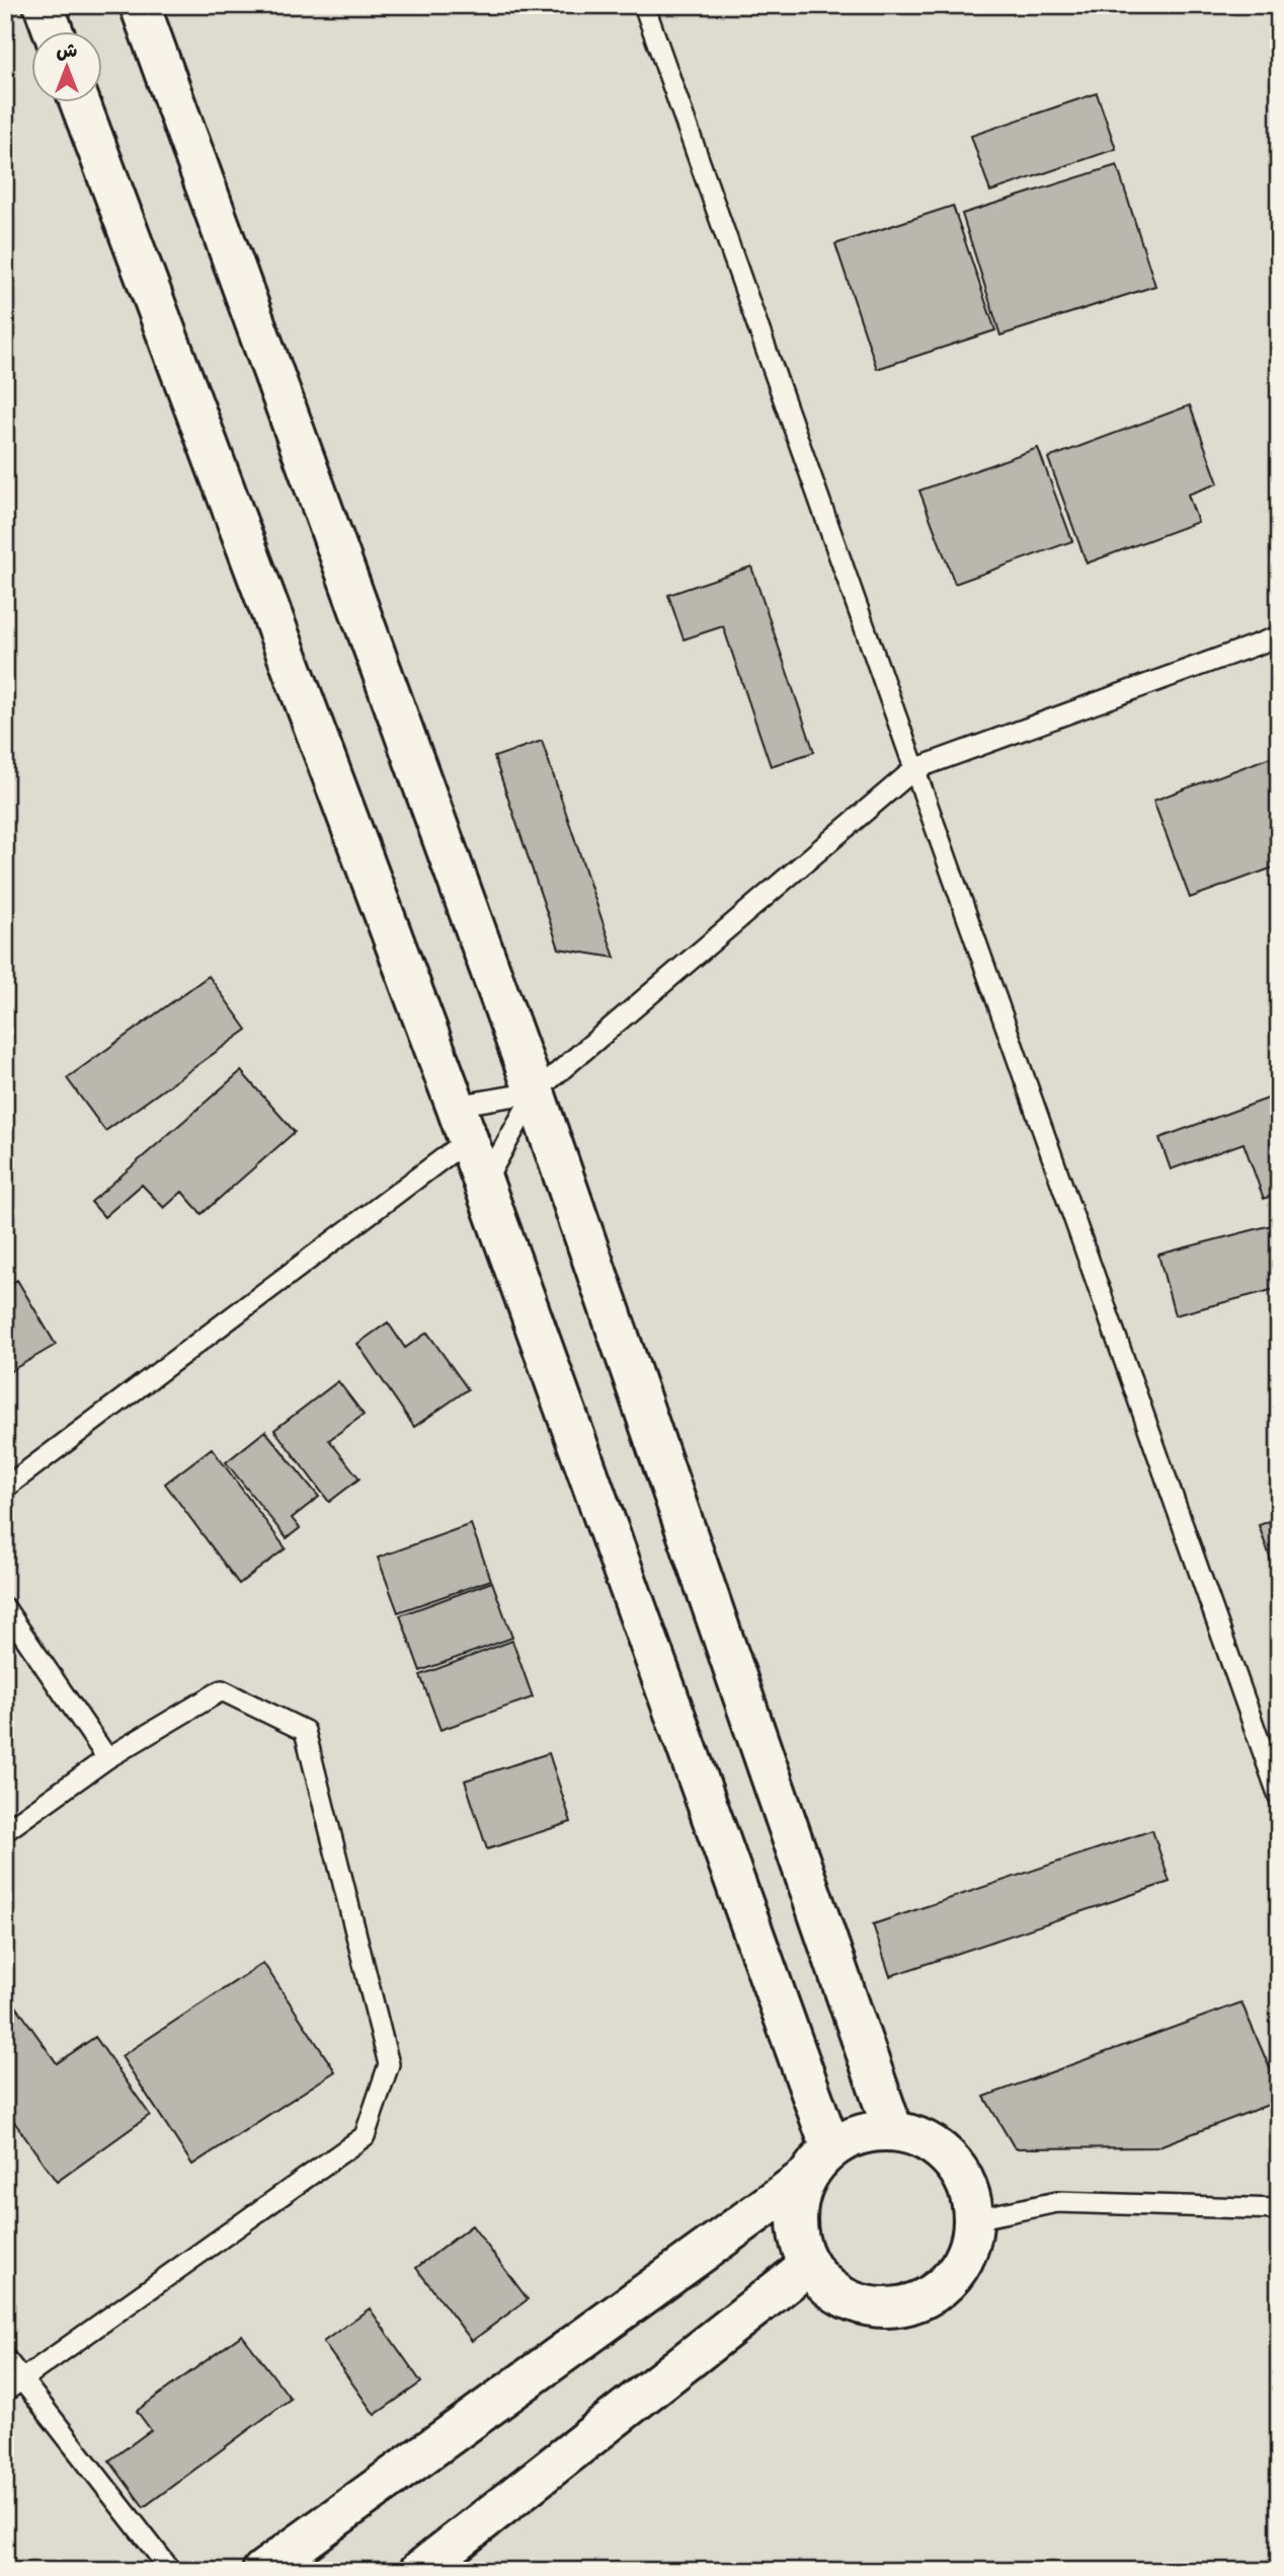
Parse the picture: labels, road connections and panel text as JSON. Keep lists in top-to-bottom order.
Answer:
{
  "north": "top"
}
